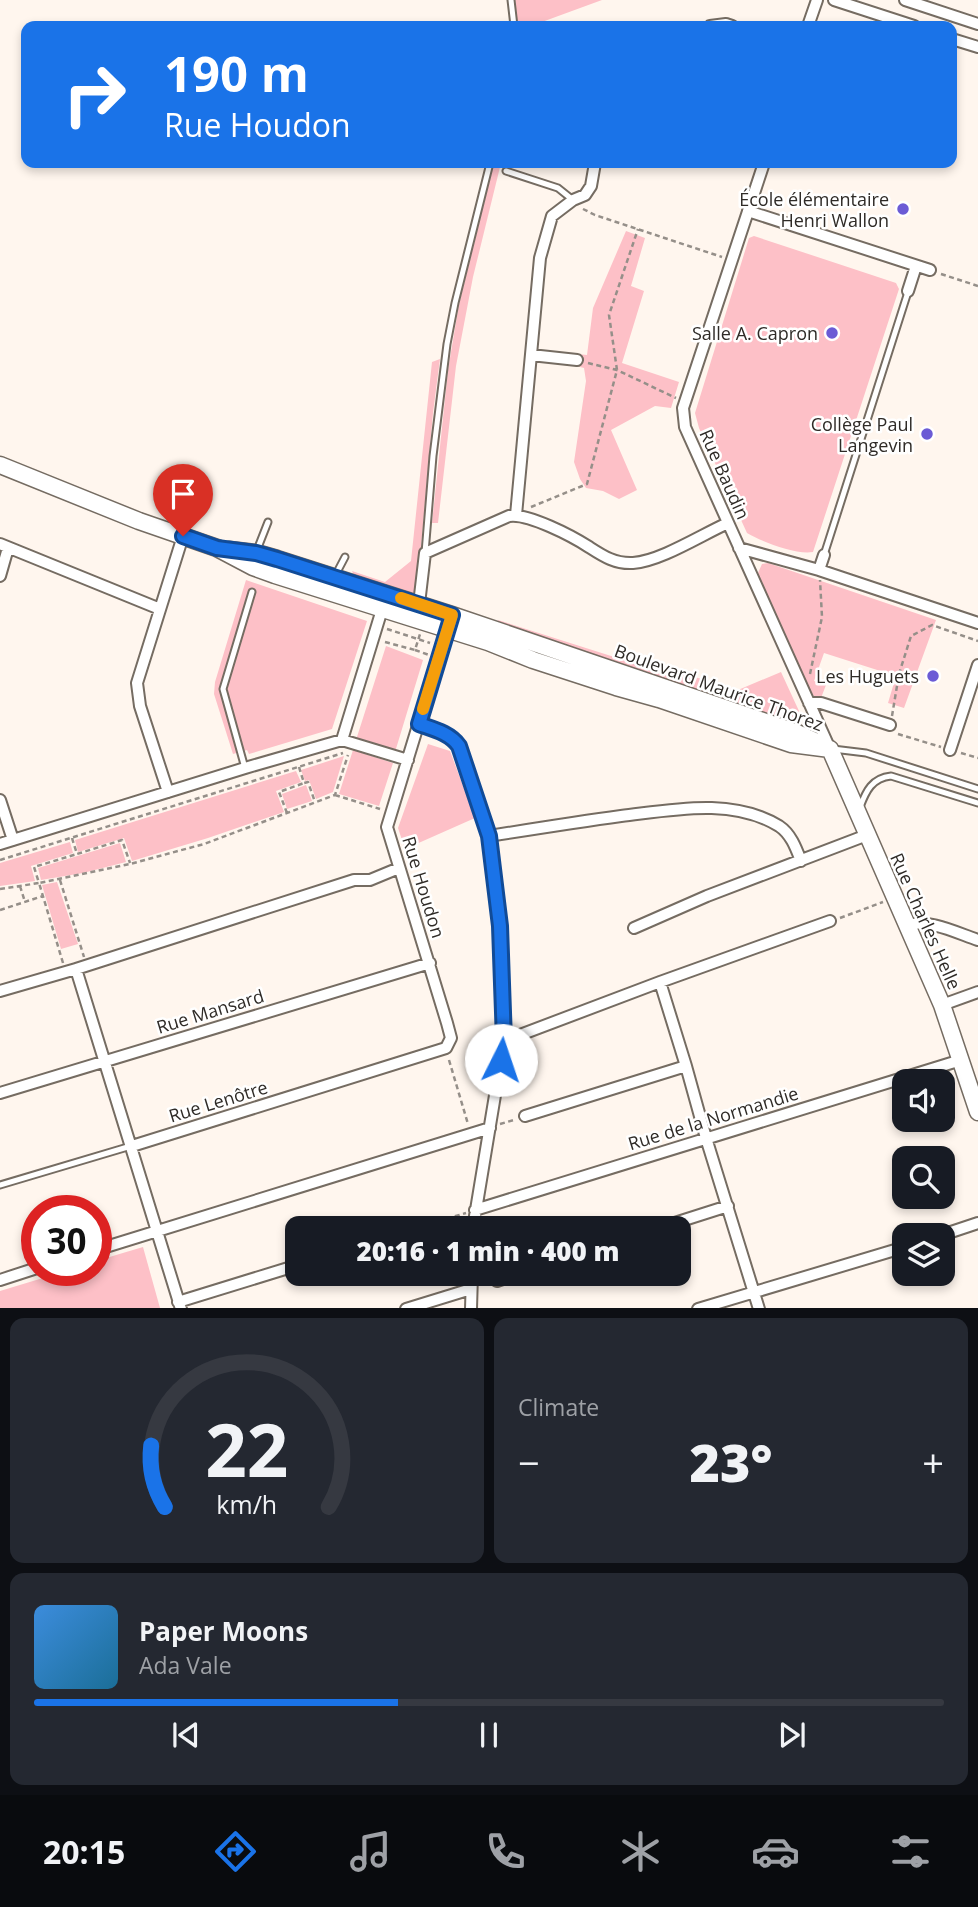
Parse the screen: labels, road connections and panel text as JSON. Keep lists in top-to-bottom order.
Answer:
{
  "streets": {
    "street": [
      "Rue Baudin",
      "Boulevard Maurice Thorez",
      "Rue Houdon",
      "Rue Charles Helle",
      "Rue Mansard",
      "Rue Lenôtre",
      "Rue de la Normandie"
    ]
  },
  "crossings": [
    ["Rue Baudin", "Boulevard Maurice Thorez"],
    ["Rue Baudin", "Rue Charles Helle"],
    ["Boulevard Maurice Thorez", "Rue Houdon"],
    ["Boulevard Maurice Thorez", "Rue Charles Helle"],
    ["Rue Houdon", "Rue Mansard"],
    ["Rue Houdon", "Rue Lenôtre"],
    ["Rue Charles Helle", "Rue de la Normandie"]
  ],
  "places": [
    "École élémentaire Henri Wallon",
    "Salle A. Capron",
    "Collège Paul Langevin",
    "Les Huguets"
  ],
  "page": {
    "turn": ["190 m", "Rue Houdon"],
    "limit": "30",
    "trip": "20:16 · 1 min · 400 m",
    "tile": "Climate",
    "heat": ["−", "23°", "+"],
    "song": ["Paper Moons", "Ada Vale"],
    "tabs": "20:15",
    "gauge": ["22", "km/h"]
  }
}
